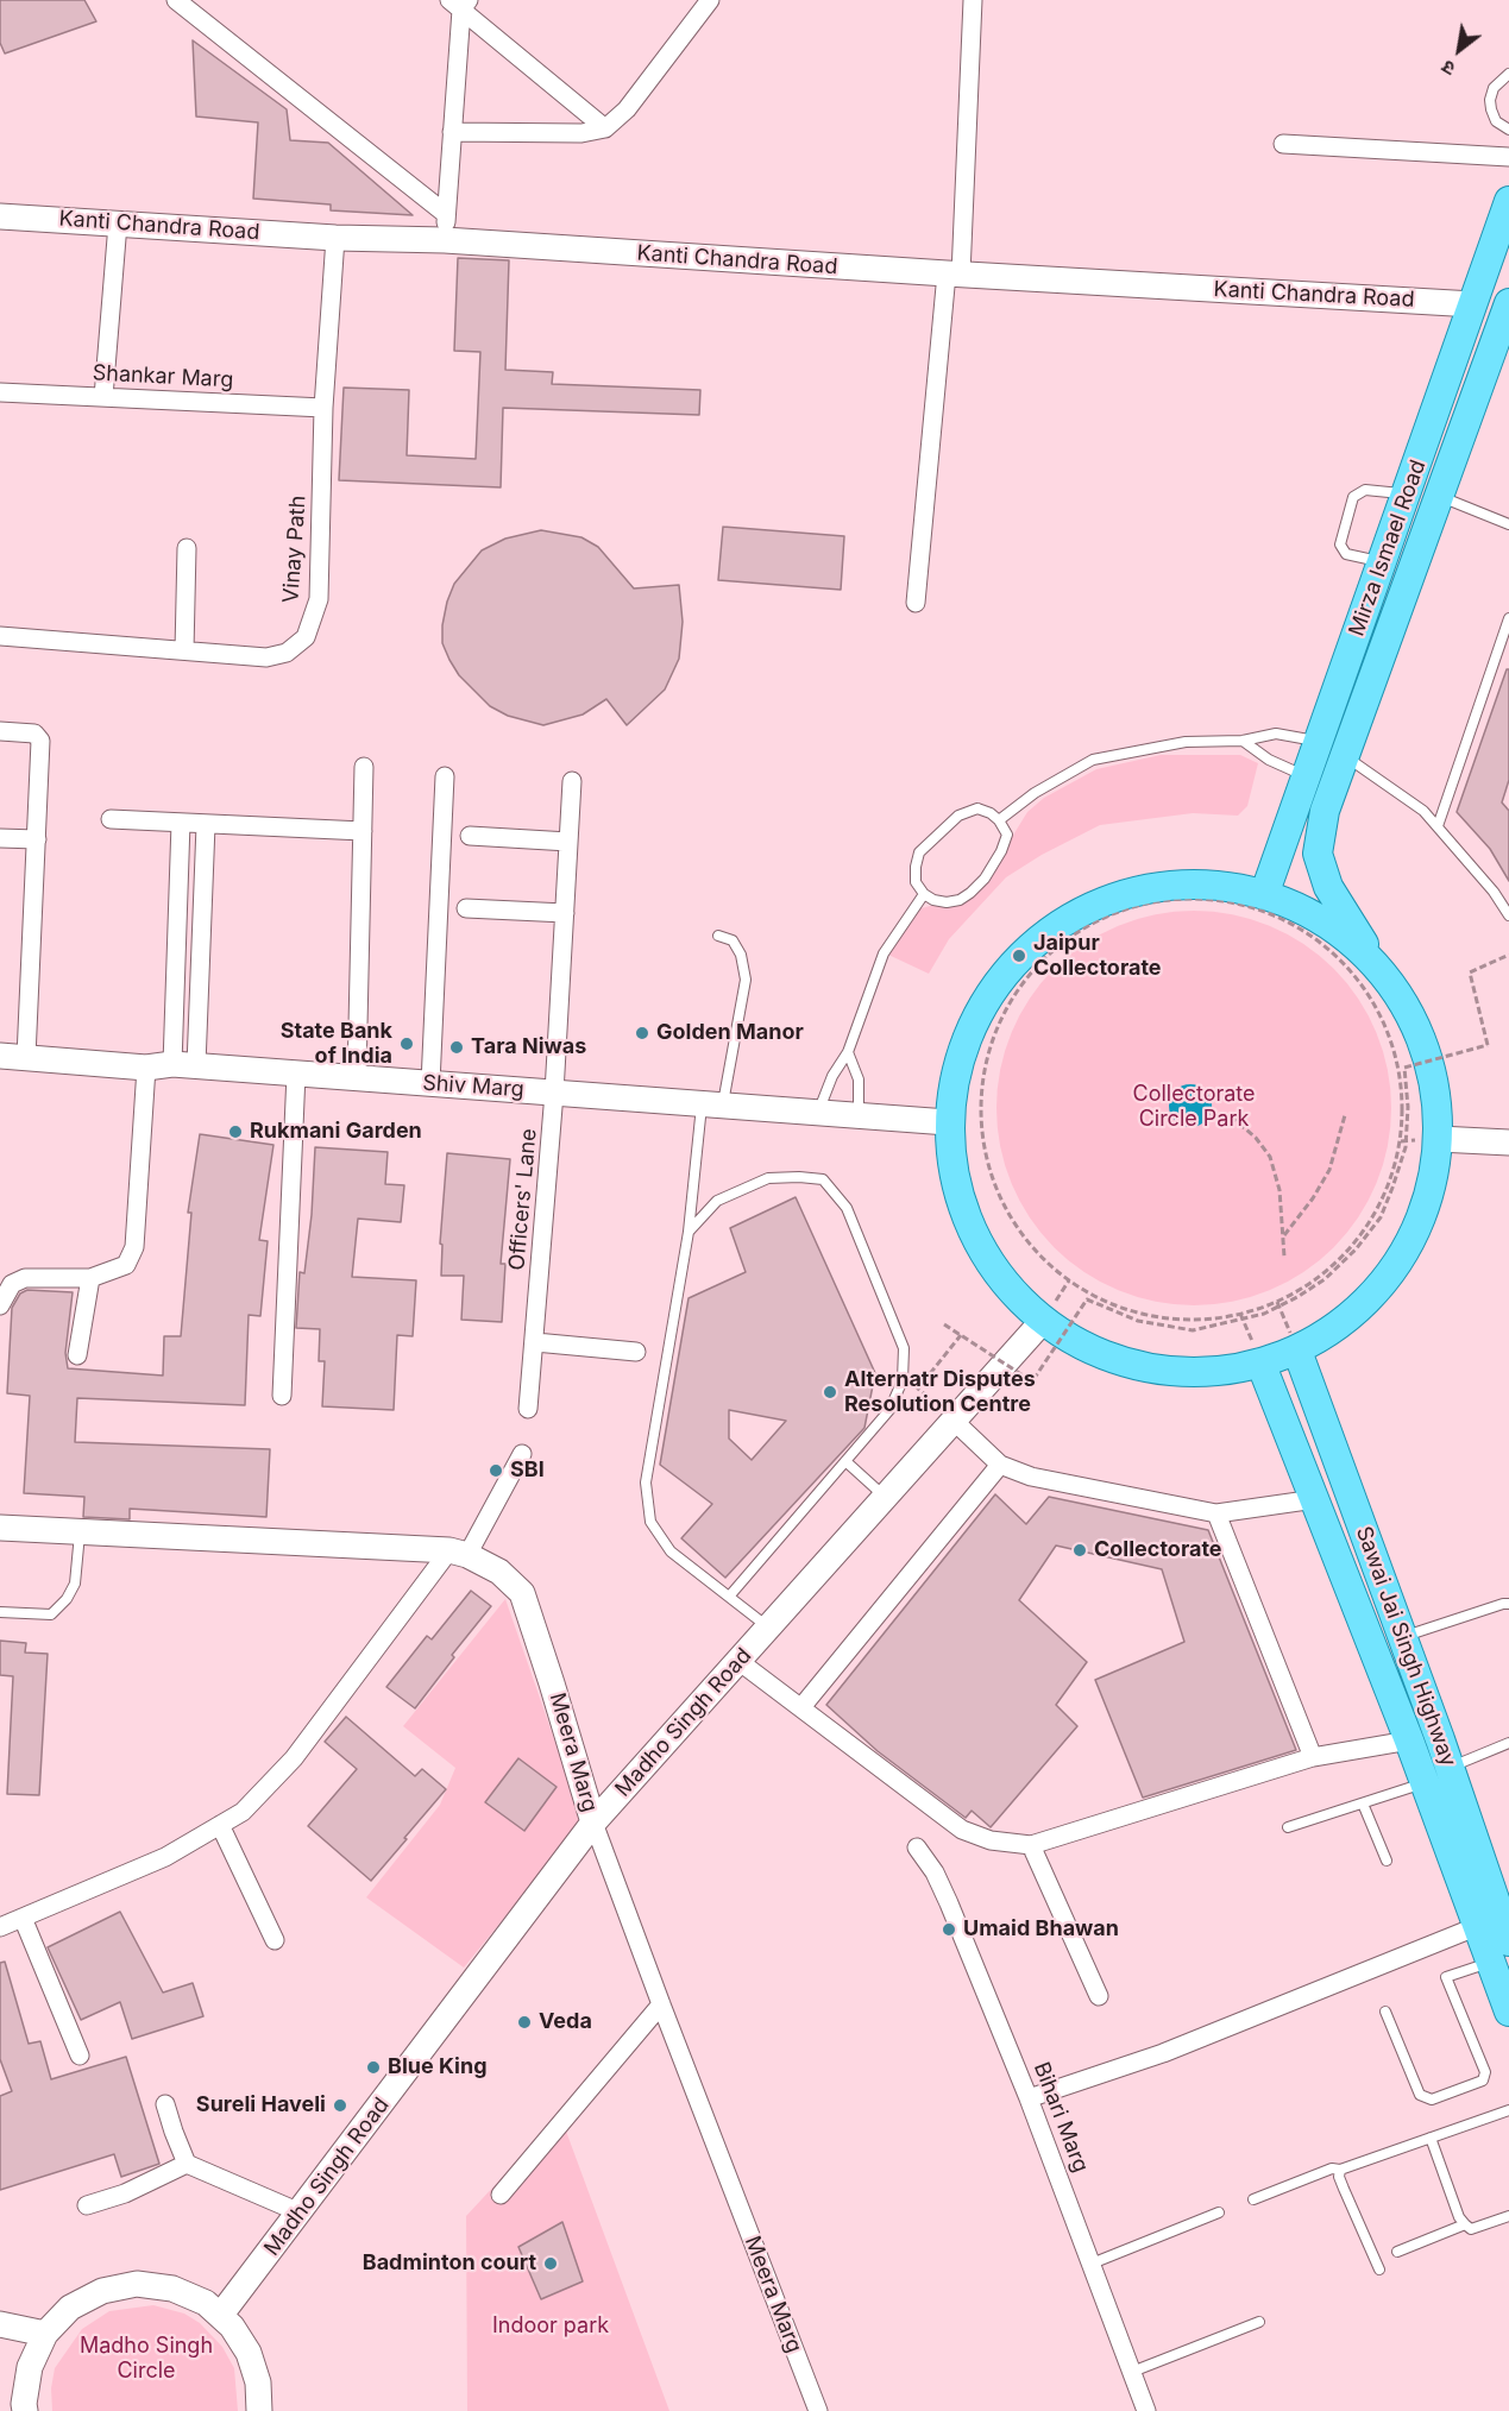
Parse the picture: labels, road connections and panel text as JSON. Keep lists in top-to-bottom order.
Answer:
{
  "streets": {
    "main road": ["Mirza Ismael Road", "Sawai Jai Singh Highway"],
    "street": [
      "Kanti Chandra Road",
      "Shankar Marg",
      "Vinay Path",
      "Shiv Marg",
      "Officers' Lane",
      "Madho Singh Road",
      "Meera Marg",
      "Bihari Marg"
    ]
  },
  "crossings": [
    ["Kanti Chandra Road", "Mirza Ismael Road"],
    ["Kanti Chandra Road", "Vinay Path"],
    ["Shankar Marg", "Vinay Path"],
    ["Shiv Marg", "Officers' Lane"],
    ["Madho Singh Road", "Meera Marg"]
  ],
  "parks": ["Collectorate Circle Park", "Indoor park", "Madho Singh Circle"],
  "places": [
    "Jaipur Collectorate",
    "Golden Manor",
    "State Bank of India",
    "Tara Niwas",
    "Rukmani Garden",
    "Alternatr Disputes Resolution Centre",
    "SBI",
    "Collectorate",
    "Umaid Bhawan",
    "Veda",
    "Blue King",
    "Sureli Haveli",
    "Badminton court"
  ],
  "north": "bottom left"
}
